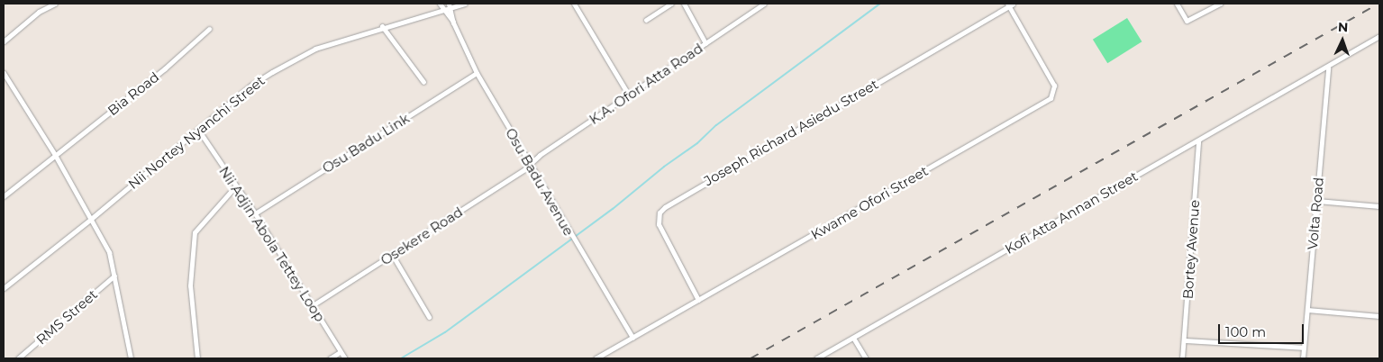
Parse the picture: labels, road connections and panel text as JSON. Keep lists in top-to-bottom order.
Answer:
{
  "streets": {
    "street": [
      "K.A. Ofori Atta Road",
      "Bia Road",
      "Nii Nortey Nyanchi Street",
      "Joseph Richard Asiedu Street",
      "Osu Badu Link",
      "Osu Badu Avenue",
      "Kwame Ofori Street",
      "Kofi Atta Annan Street",
      "Volta Road",
      "Osekere Road",
      "Nii Adjin Abola Tettey Loop",
      "Bortey Avenue",
      "RMS Street"
    ]
  },
  "crossings": [
    ["K.A. Ofori Atta Road", "Osu Badu Avenue"],
    ["K.A. Ofori Atta Road", "Osekere Road"],
    ["Nii Nortey Nyanchi Street", "Osu Badu Avenue"],
    ["Nii Nortey Nyanchi Street", "Nii Adjin Abola Tettey Loop"],
    ["Joseph Richard Asiedu Street", "Kwame Ofori Street"],
    ["Osu Badu Link", "Osu Badu Avenue"],
    ["Osu Badu Link", "Nii Adjin Abola Tettey Loop"],
    ["Osu Badu Avenue", "Kwame Ofori Street"],
    ["Osu Badu Avenue", "Osekere Road"],
    ["Kofi Atta Annan Street", "Volta Road"],
    ["Kofi Atta Annan Street", "Bortey Avenue"],
    ["Osekere Road", "Nii Adjin Abola Tettey Loop"]
  ],
  "scale_bar": "100 m",
  "north": "top"
}
